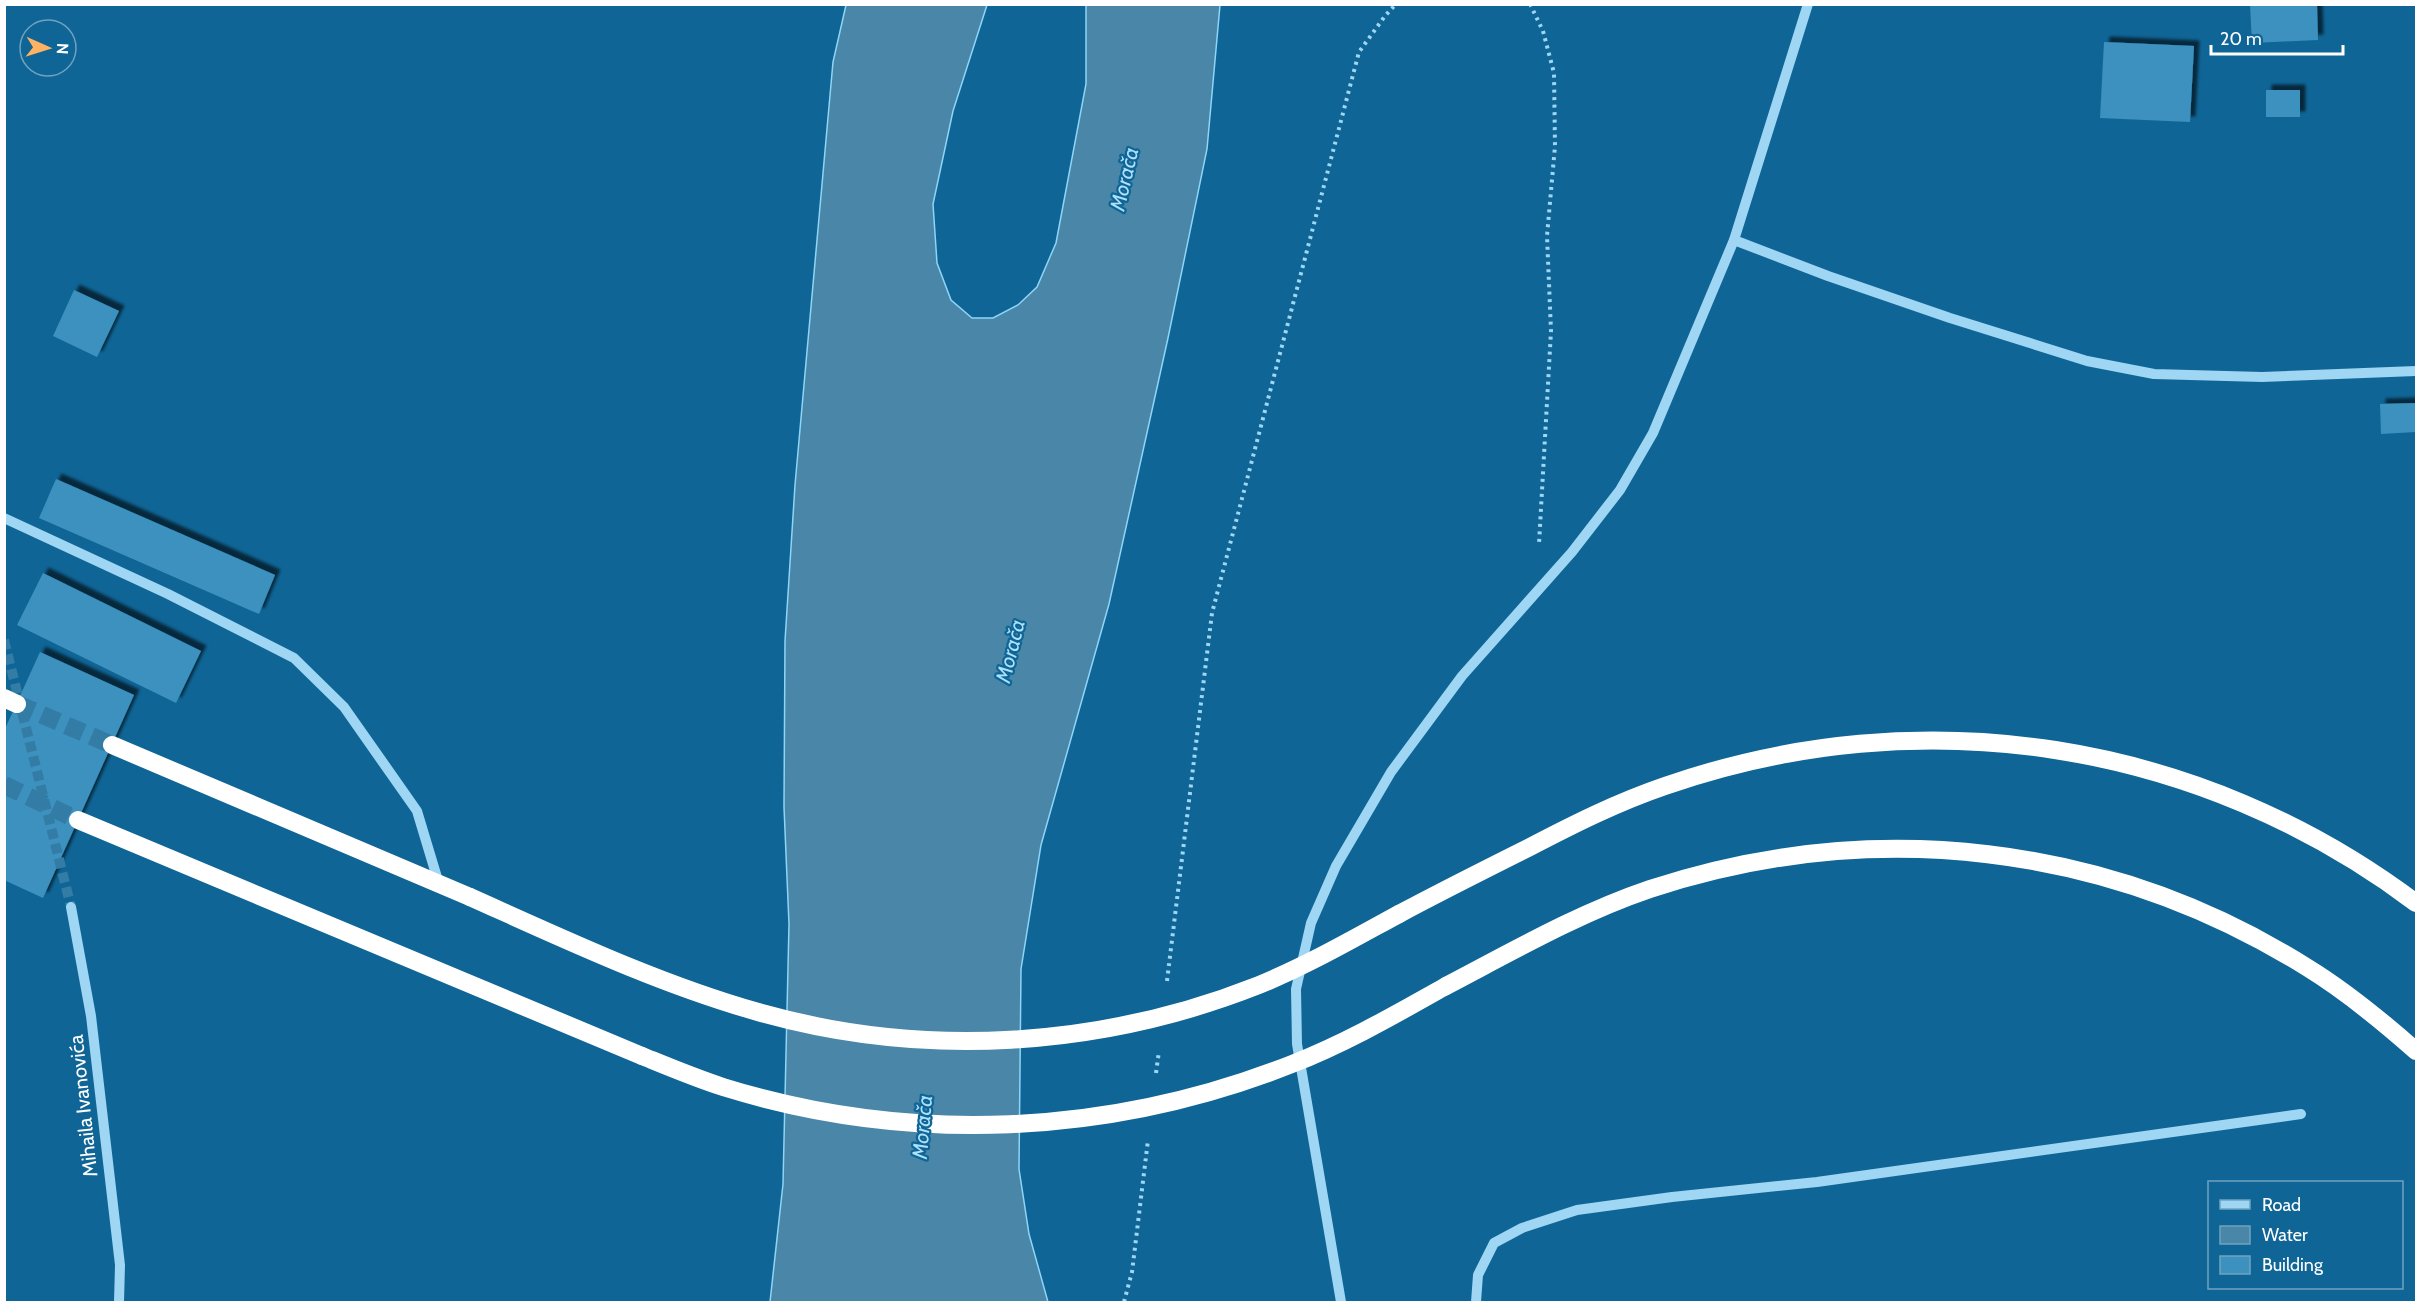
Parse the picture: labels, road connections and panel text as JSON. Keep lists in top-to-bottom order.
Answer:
{
  "streets": {
    "street": ["Mihaila Ivanovića"]
  },
  "water": ["Morača"],
  "legend": ["Road", "Water", "Building"],
  "scale_bar": "20 m",
  "north": "right"
}
